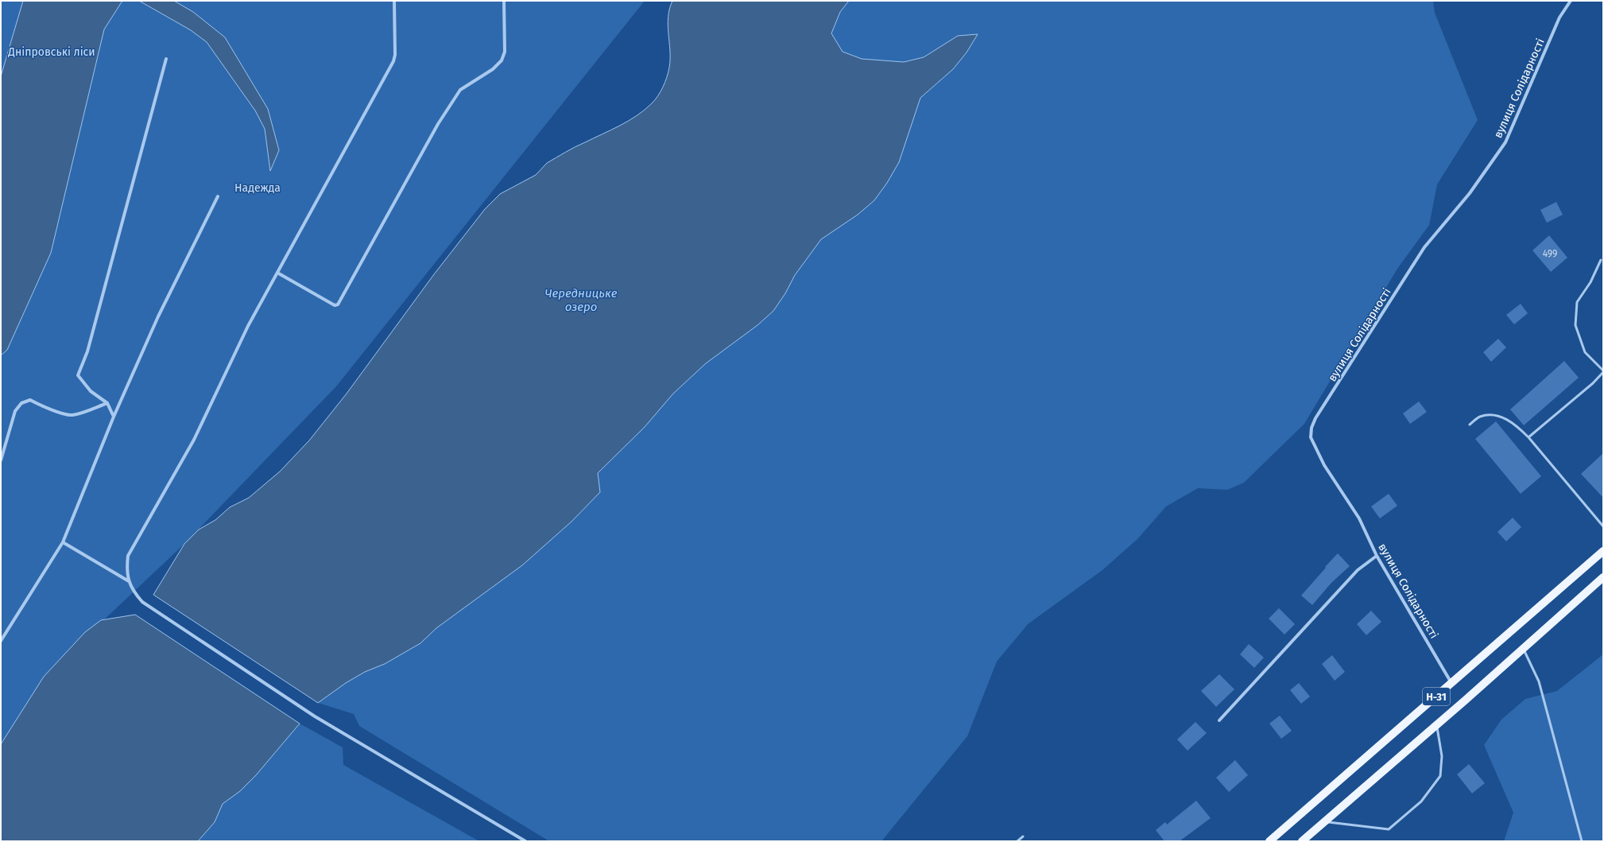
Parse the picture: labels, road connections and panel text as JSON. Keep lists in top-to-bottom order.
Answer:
{
  "streets": {
    "main road": ["Н-31"],
    "street": ["вулиця Солідарності"]
  },
  "crossings": [
    ["вулиця Солідарності", "Н-31"]
  ],
  "water": ["Чередницьке озеро"],
  "parks": ["Дніпровські ліси", "Надежда"],
  "house_numbers": ["499"]
}
